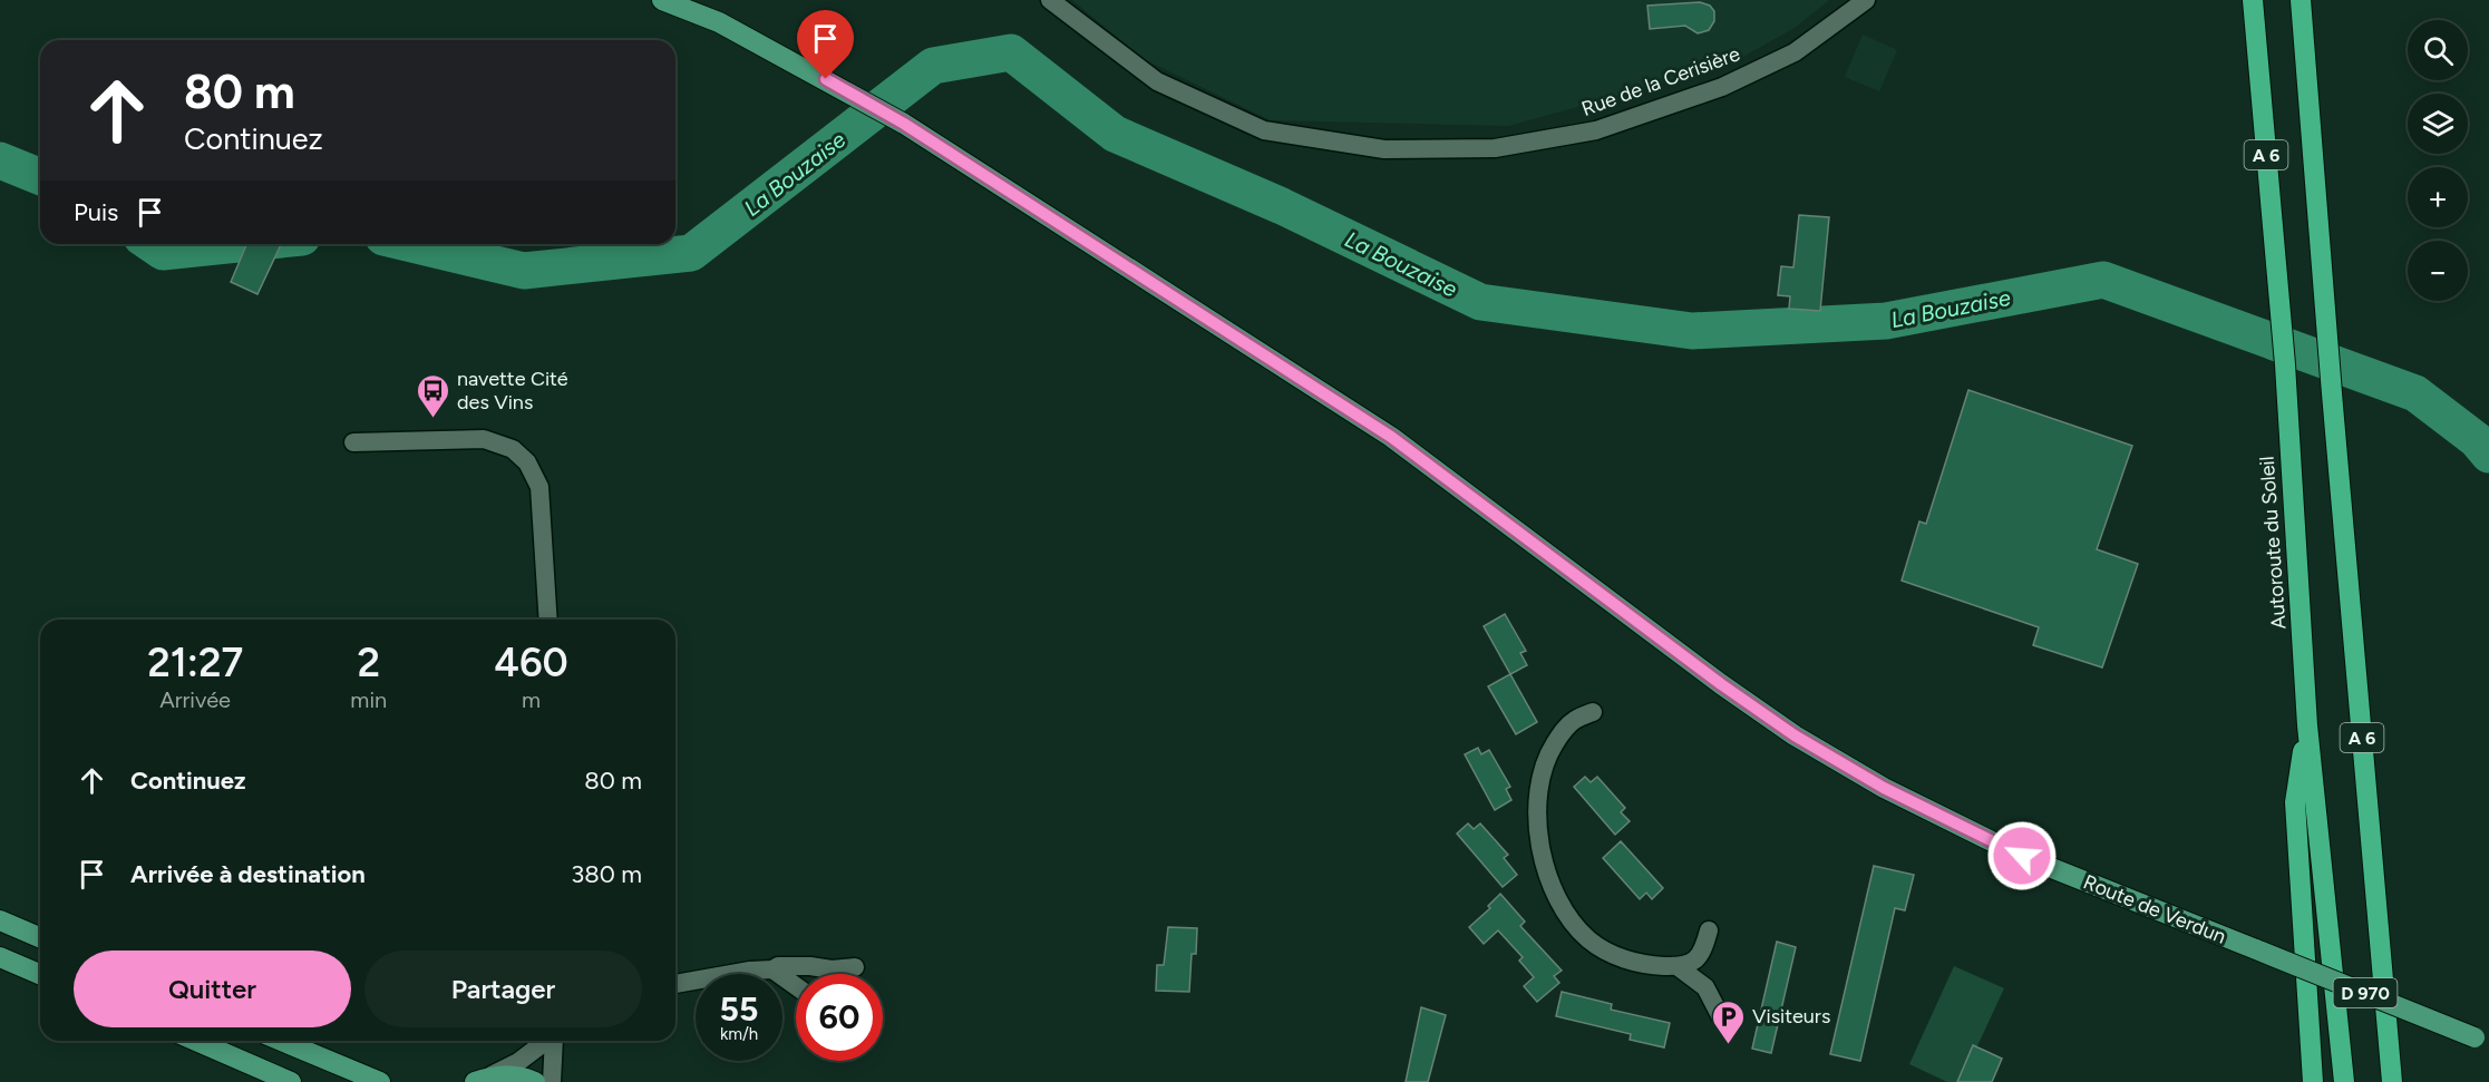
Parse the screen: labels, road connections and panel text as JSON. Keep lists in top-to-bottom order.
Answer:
{
  "streets": {
    "highway": ["A 6", "Autoroute du Soleil"],
    "main road": ["Route de Verdun", "D 970"],
    "street": ["Rue de la Cerisière"]
  },
  "crossings": [
    ["Route de Verdun", "D 970"]
  ],
  "water": ["La Bouzaise"],
  "places": {
    "bus stop": ["navette Cité des Vins"],
    "parking": ["Visiteurs"]
  },
  "page": {
    "map_buttons": ["+", "−"],
    "turn": ["80 m", "Continuez"],
    "then": "Puis",
    "eta": [
      "21:27",
      "Arrivée",
      "2",
      "min",
      "460",
      "m"
    ],
    "list": [
      {
        "name": "Continuez",
        "value": "80 m"
      },
      {
        "name": "Arrivée à destination",
        "value": "380 m"
      }
    ],
    "buttons": ["Quitter", "Partager"],
    "speed": "55 km/h",
    "limit": "60"
  }
}
